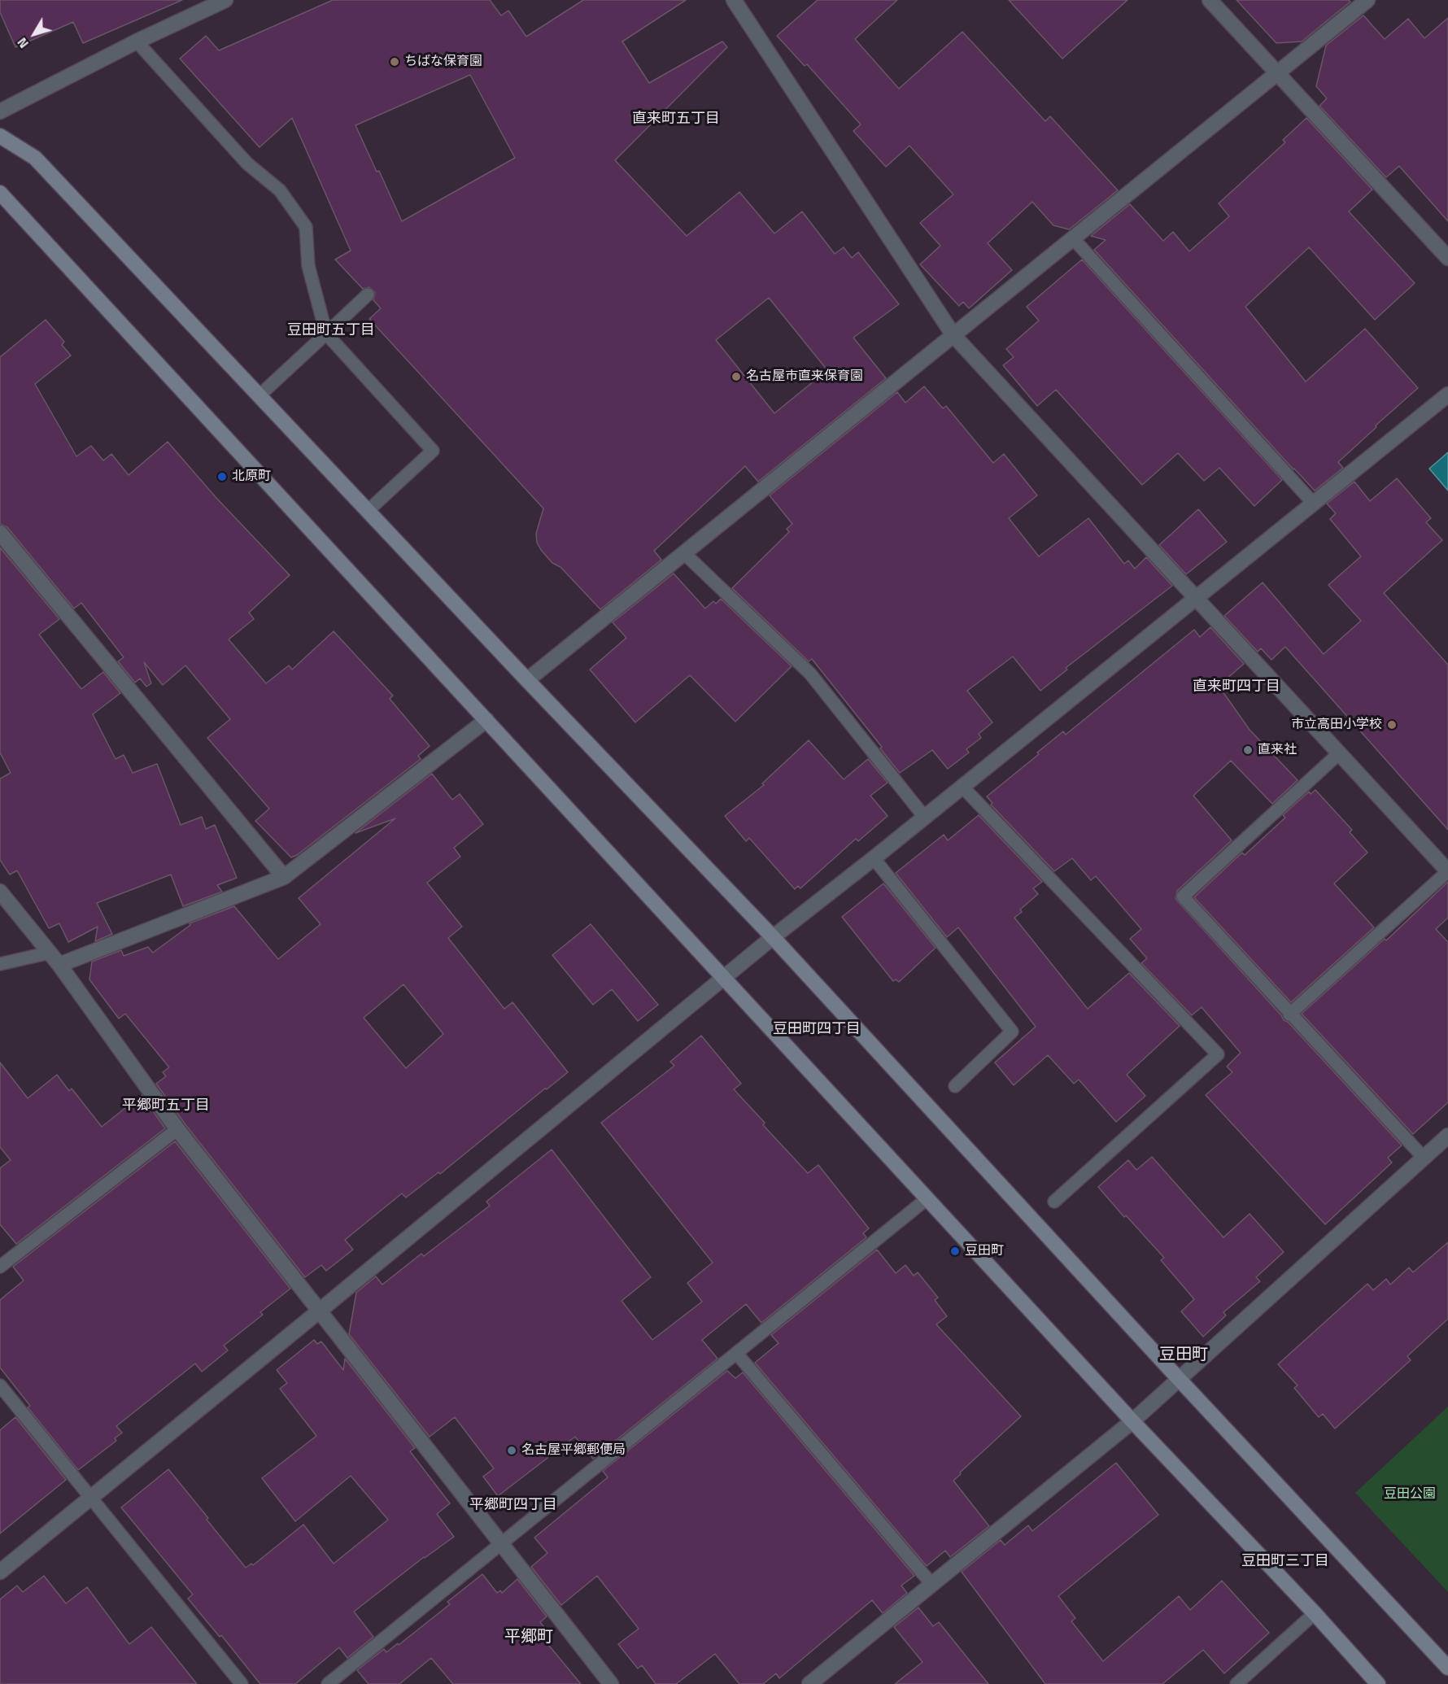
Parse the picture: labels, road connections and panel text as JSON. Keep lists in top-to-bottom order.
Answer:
{
  "districts": [
    "直来町五丁目",
    "豆田町五丁目",
    "直来町四丁目",
    "豆田町四丁目",
    "平郷町五丁目",
    "豆田町",
    "平郷町四丁目",
    "豆田町三丁目",
    "平郷町"
  ],
  "parks": ["豆田公園"],
  "places": [
    "ちばな保育園",
    "名古屋市直来保育園",
    "北原町",
    "市立高田小学校",
    "直来社",
    "豆田町",
    "名古屋平郷郵便局"
  ],
  "north": "bottom left"
}
